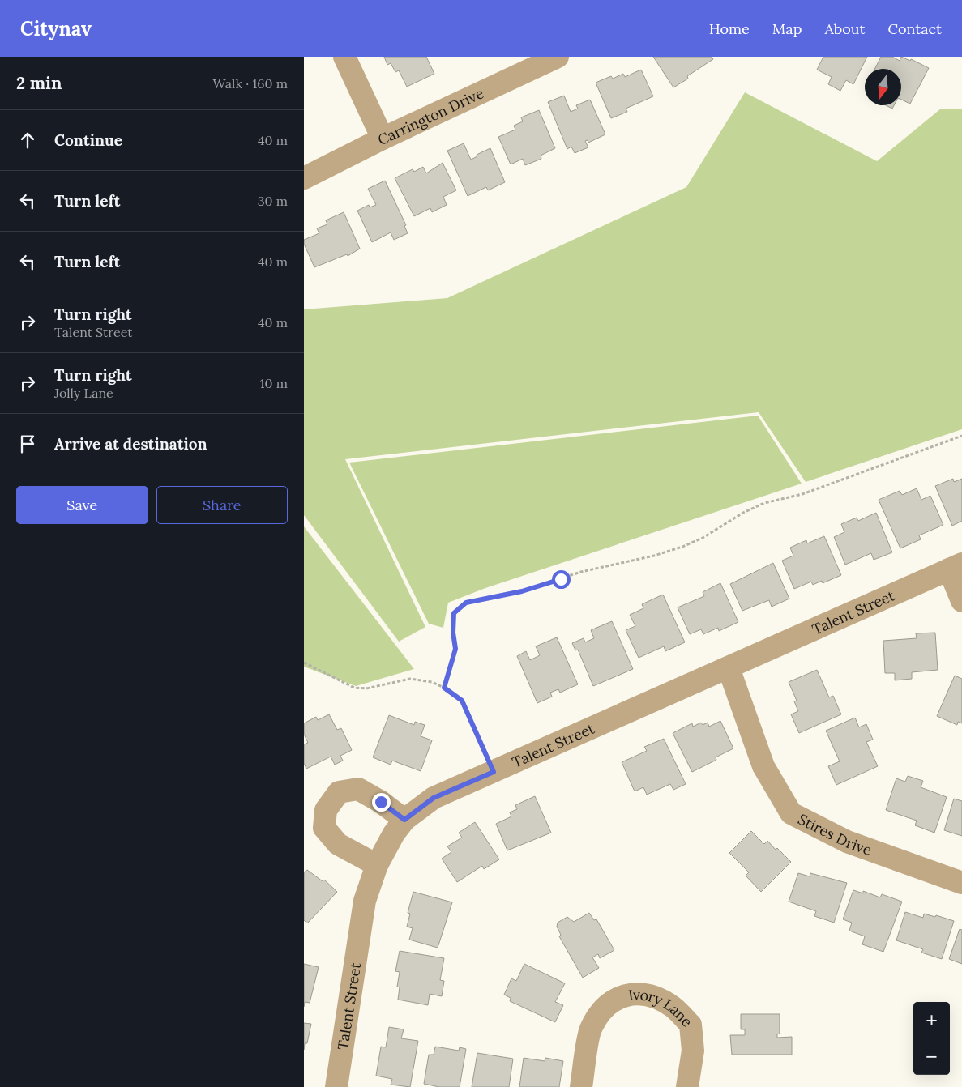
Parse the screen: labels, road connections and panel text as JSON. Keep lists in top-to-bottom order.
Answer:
{
  "streets": {
    "street": [
      "Carrington Drive",
      "Talent Street",
      "Stires Drive",
      "Ivory Lane"
    ]
  },
  "crossings": [
    ["Talent Street", "Stires Drive"]
  ],
  "north": "bottom",
  "page": {
    "header": "Citynav",
    "nav": [
      "Home",
      "Map",
      "About",
      "Contact"
    ],
    "heading": ["2 min", "Walk · 160 m"],
    "list": [
      ["Continue", "40 m"],
      ["Turn left", "30 m"],
      ["Turn left", "40 m"],
      ["Turn right", "Talent Street", "40 m"],
      ["Turn right", "Jolly Lane", "10 m"],
      "Arrive at destination"
    ],
    "buttons": ["Save", "Share"],
    "map_buttons": ["+", "−"]
  }
}
